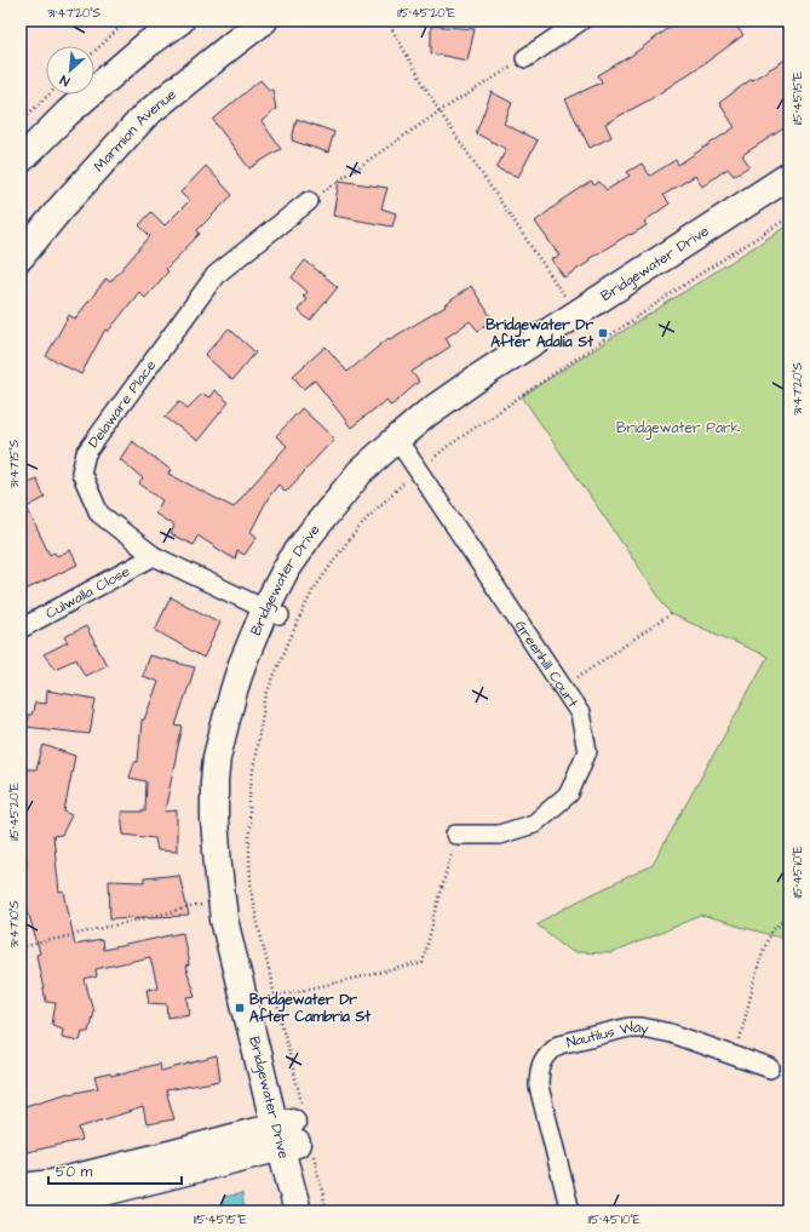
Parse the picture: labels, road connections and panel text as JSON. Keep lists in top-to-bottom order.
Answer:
{
  "streets": {
    "main road": ["Marmion Avenue", "Bridgewater Drive"],
    "street": [
      "Delaware Place",
      "Culwalla Close",
      "Greenhill Court",
      "Nautilus Way"
    ]
  },
  "crossings": [
    ["Bridgewater Drive", "Delaware Place"],
    ["Bridgewater Drive", "Greenhill Court"],
    ["Delaware Place", "Culwalla Close"]
  ],
  "parks": ["Bridgewater Park"],
  "places": {
    "transit": ["Bridgewater Dr After Adalia St", "Bridgewater Dr After Cambria St"]
  },
  "scale_bar": "50 m",
  "north": "bottom left",
  "coordinates": [
    "31°47'20\"S",
    "115°45'20\"E",
    "115°45'15\"E",
    "31°47'15\"S",
    "115°45'10\"E",
    "31°47'10\"S"
  ]
}
